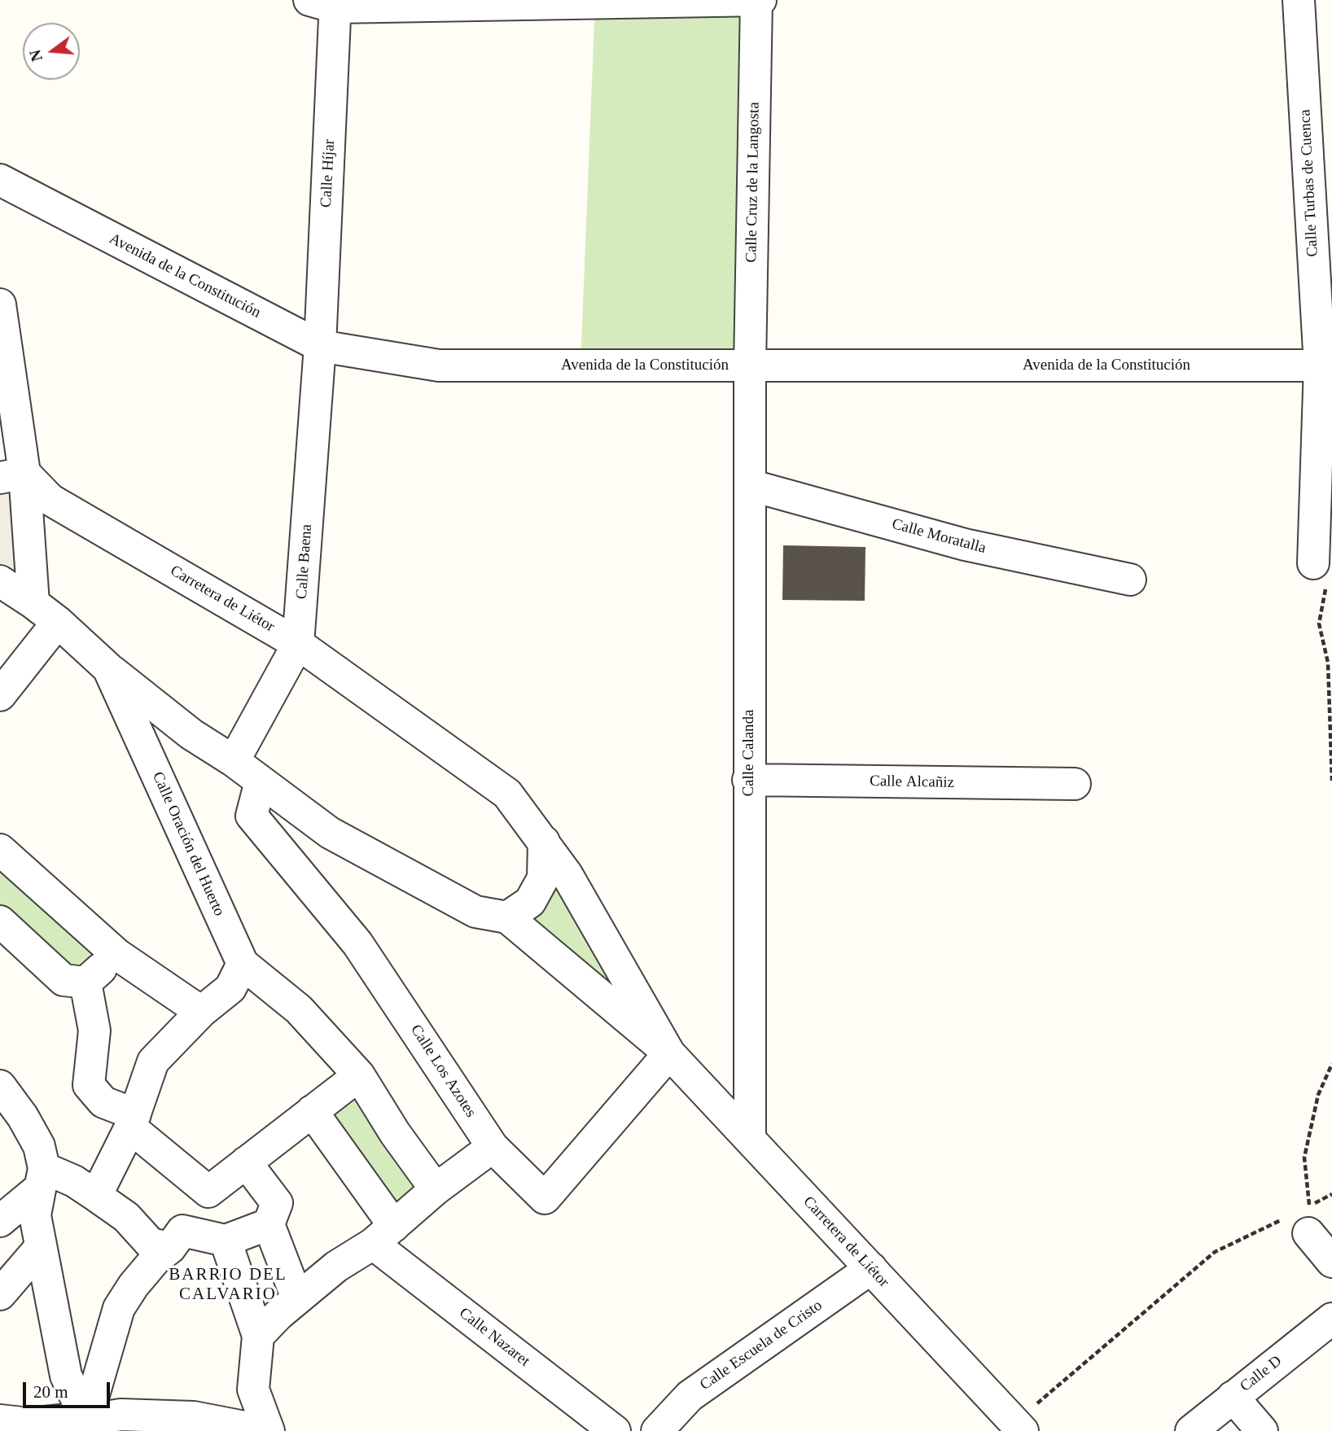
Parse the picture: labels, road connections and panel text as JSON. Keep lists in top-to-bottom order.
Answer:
{
  "streets": {
    "street": [
      "Calle Híjar",
      "Calle Cruz de la Langosta",
      "Calle Turbas de Cuenca",
      "Avenida de la Constitución",
      "Calle Moratalla",
      "Calle Baena",
      "Carretera de Liétor",
      "Calle Calanda",
      "Calle Alcañiz",
      "Calle Oración del Huerto",
      "Calle Los Azotes",
      "Calle Nazaret",
      "Calle Escuela de Cristo",
      "Calle D"
    ]
  },
  "crossings": [
    ["Calle Híjar", "Avenida de la Constitución"],
    ["Calle Híjar", "Calle Baena"],
    ["Calle Cruz de la Langosta", "Avenida de la Constitución"],
    ["Calle Cruz de la Langosta", "Calle Calanda"],
    ["Calle Turbas de Cuenca", "Avenida de la Constitución"],
    ["Avenida de la Constitución", "Calle Baena"],
    ["Avenida de la Constitución", "Calle Calanda"],
    ["Calle Moratalla", "Calle Calanda"],
    ["Calle Baena", "Carretera de Liétor"],
    ["Carretera de Liétor", "Calle Calanda"],
    ["Carretera de Liétor", "Calle Oración del Huerto"],
    ["Carretera de Liétor", "Calle Los Azotes"],
    ["Carretera de Liétor", "Calle Escuela de Cristo"],
    ["Calle Calanda", "Calle Alcañiz"]
  ],
  "districts": ["BARRIO DEL CALVARIO"],
  "scale_bar": "20 m",
  "north": "left"
}
